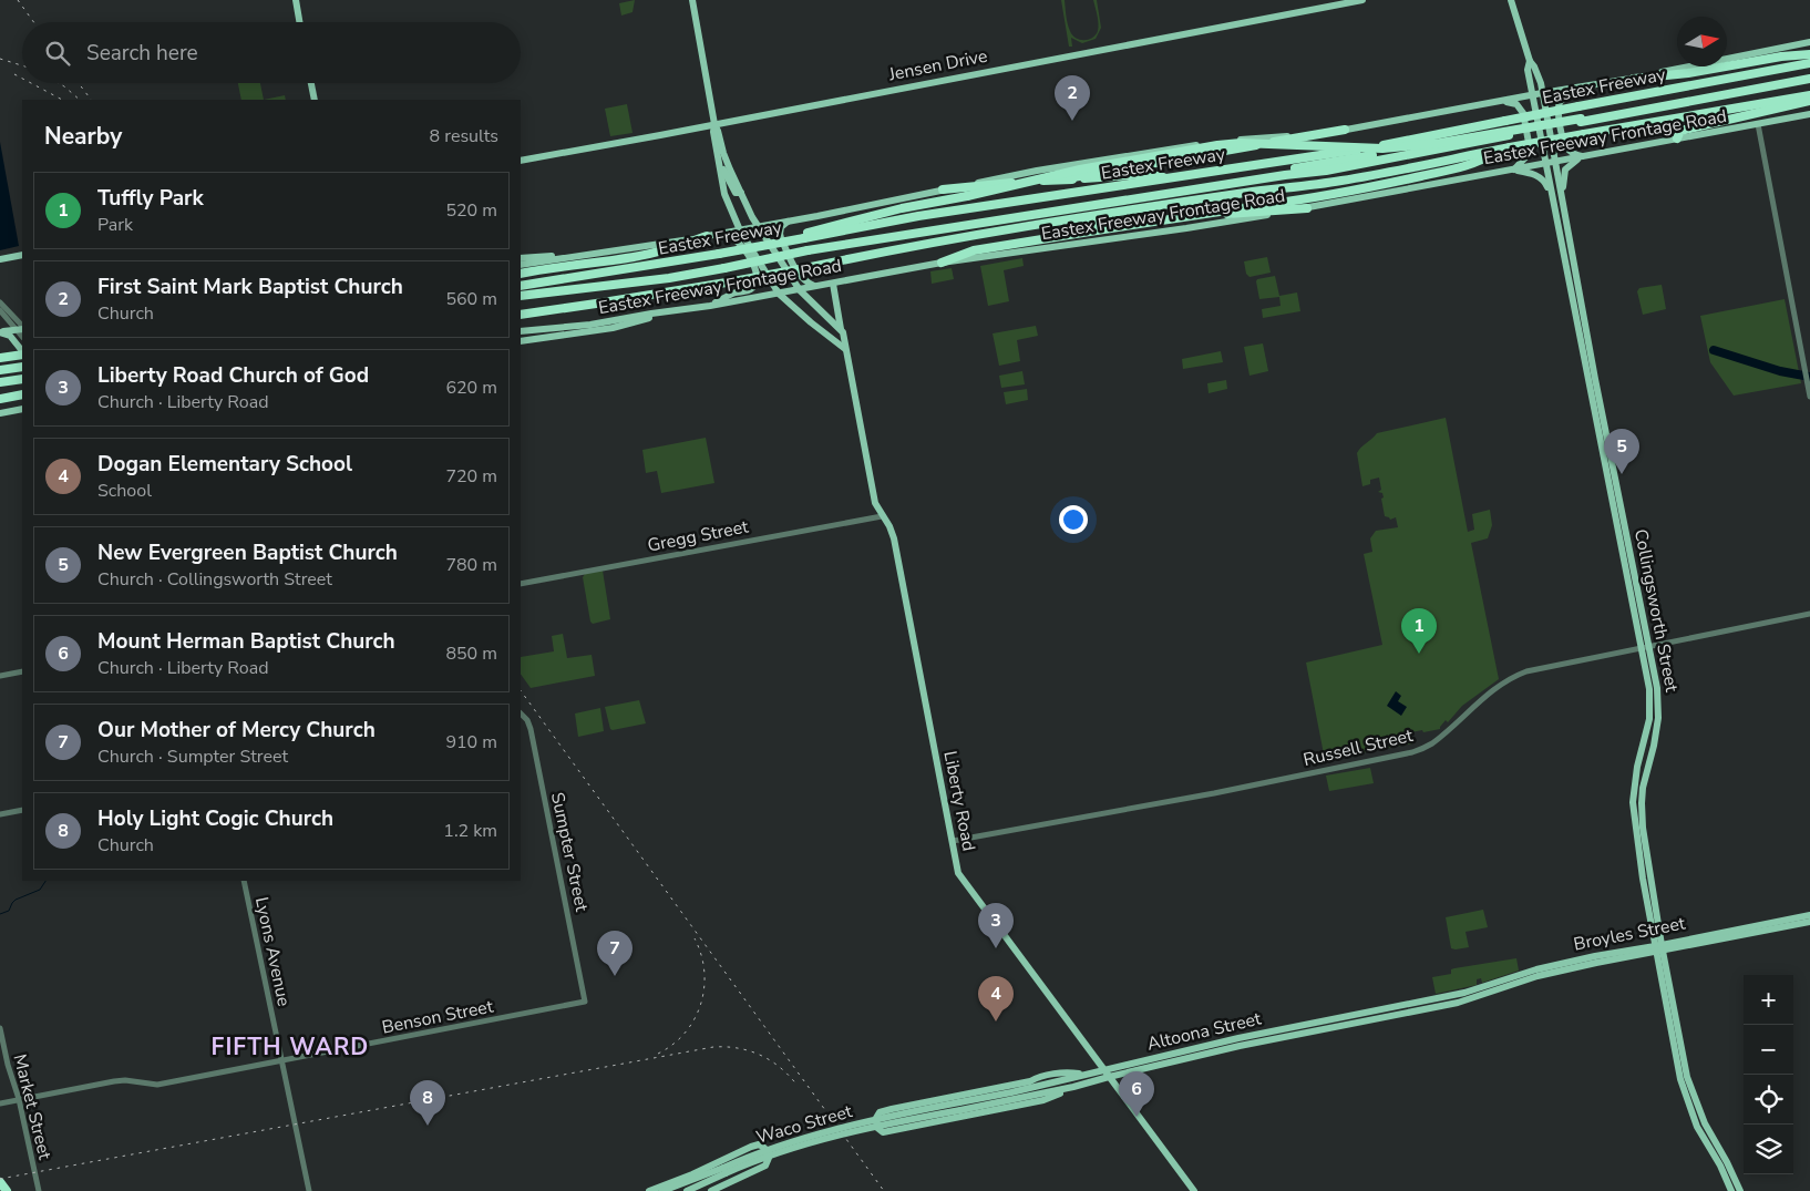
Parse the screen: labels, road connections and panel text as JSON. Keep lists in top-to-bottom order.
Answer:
{
  "streets": {
    "highway": ["Eastex Freeway"],
    "main road": [
      "Jensen Drive",
      "Eastex Freeway Frontage Road",
      "Collingsworth Street",
      "Liberty Road",
      "Broyles Street",
      "Altoona Street",
      "Waco Street"
    ],
    "street": [
      "Gregg Street",
      "Russell Street",
      "Sumpter Street",
      "Lyons Avenue",
      "Benson Street",
      "Market Street"
    ]
  },
  "crossings": [
    ["Eastex Freeway Frontage Road", "Collingsworth Street"],
    ["Eastex Freeway Frontage Road", "Liberty Road"],
    ["Gregg Street", "Liberty Road"],
    ["Collingsworth Street", "Russell Street"],
    ["Collingsworth Street", "Broyles Street"],
    ["Russell Street", "Liberty Road"],
    ["Liberty Road", "Altoona Street"],
    ["Sumpter Street", "Benson Street"],
    ["Broyles Street", "Altoona Street"],
    ["Lyons Avenue", "Benson Street"],
    ["Benson Street", "Market Street"],
    ["Altoona Street", "Waco Street"]
  ],
  "districts": ["FIFTH WARD"],
  "north": "right",
  "page": {
    "search": "Search here",
    "pins": [
      "2",
      "5",
      "1",
      "3",
      "7",
      "4",
      "6",
      "8"
    ],
    "heading": ["Nearby", "8 results"],
    "list": [
      {
        "mark": "1",
        "name": "Tuffly Park",
        "note": "Park",
        "value": "520 m"
      },
      {
        "mark": "2",
        "name": "First Saint Mark Baptist Church",
        "note": "Church",
        "value": "560 m"
      },
      {
        "mark": "3",
        "name": "Liberty Road Church of God",
        "note": "Church · Liberty Road",
        "value": "620 m"
      },
      {
        "mark": "4",
        "name": "Dogan Elementary School",
        "note": "School",
        "value": "720 m"
      },
      {
        "mark": "5",
        "name": "New Evergreen Baptist Church",
        "note": "Church · Collingsworth Street",
        "value": "780 m"
      },
      {
        "mark": "6",
        "name": "Mount Herman Baptist Church",
        "note": "Church · Liberty Road",
        "value": "850 m"
      },
      {
        "mark": "7",
        "name": "Our Mother of Mercy Church",
        "note": "Church · Sumpter Street",
        "value": "910 m"
      },
      {
        "mark": "8",
        "name": "Holy Light Cogic Church",
        "note": "Church",
        "value": "1.2 km"
      }
    ],
    "map_buttons": ["+", "−"]
  }
}
